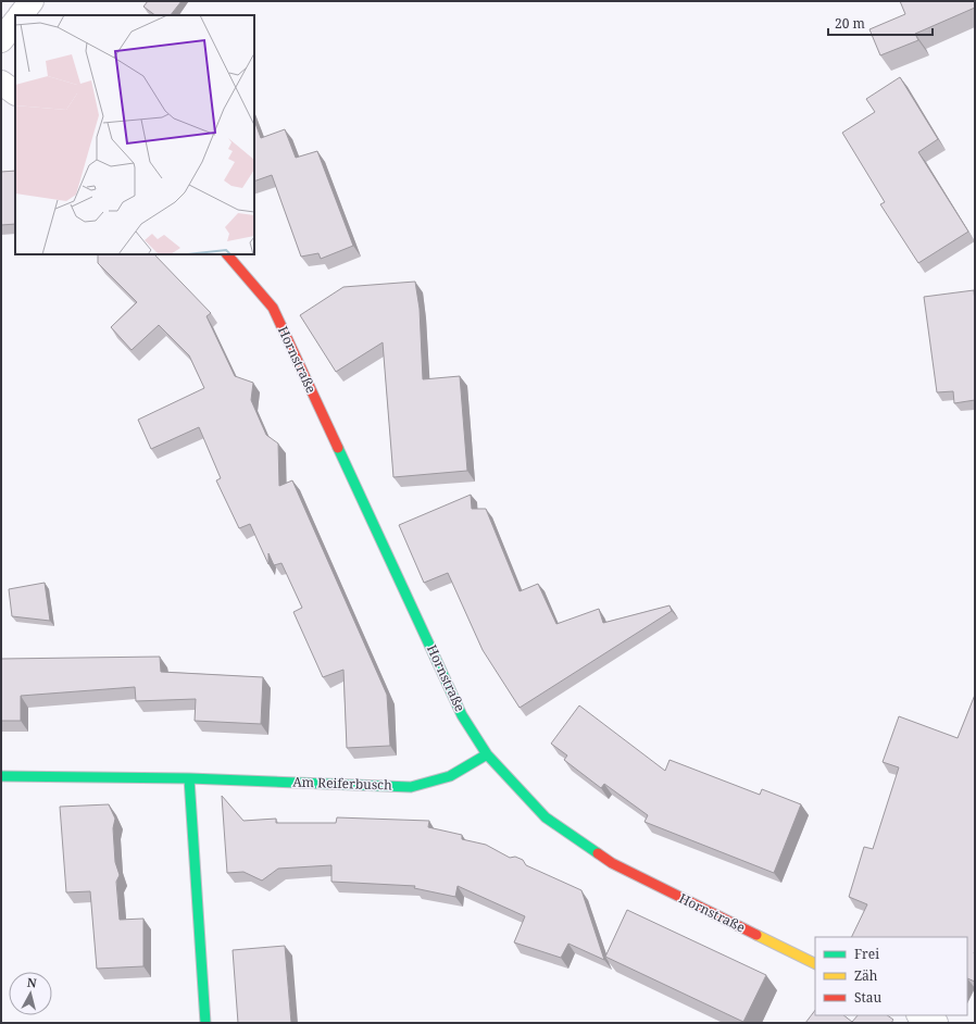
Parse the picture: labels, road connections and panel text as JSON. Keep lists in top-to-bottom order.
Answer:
{
  "streets": {
    "street": ["Hornstraße", "Am Reiferbusch"]
  },
  "crossings": [
    ["Hornstraße", "Am Reiferbusch"]
  ],
  "legend": ["Frei", "Zäh", "Stau"],
  "scale_bar": "20 m",
  "north": "top"
}
